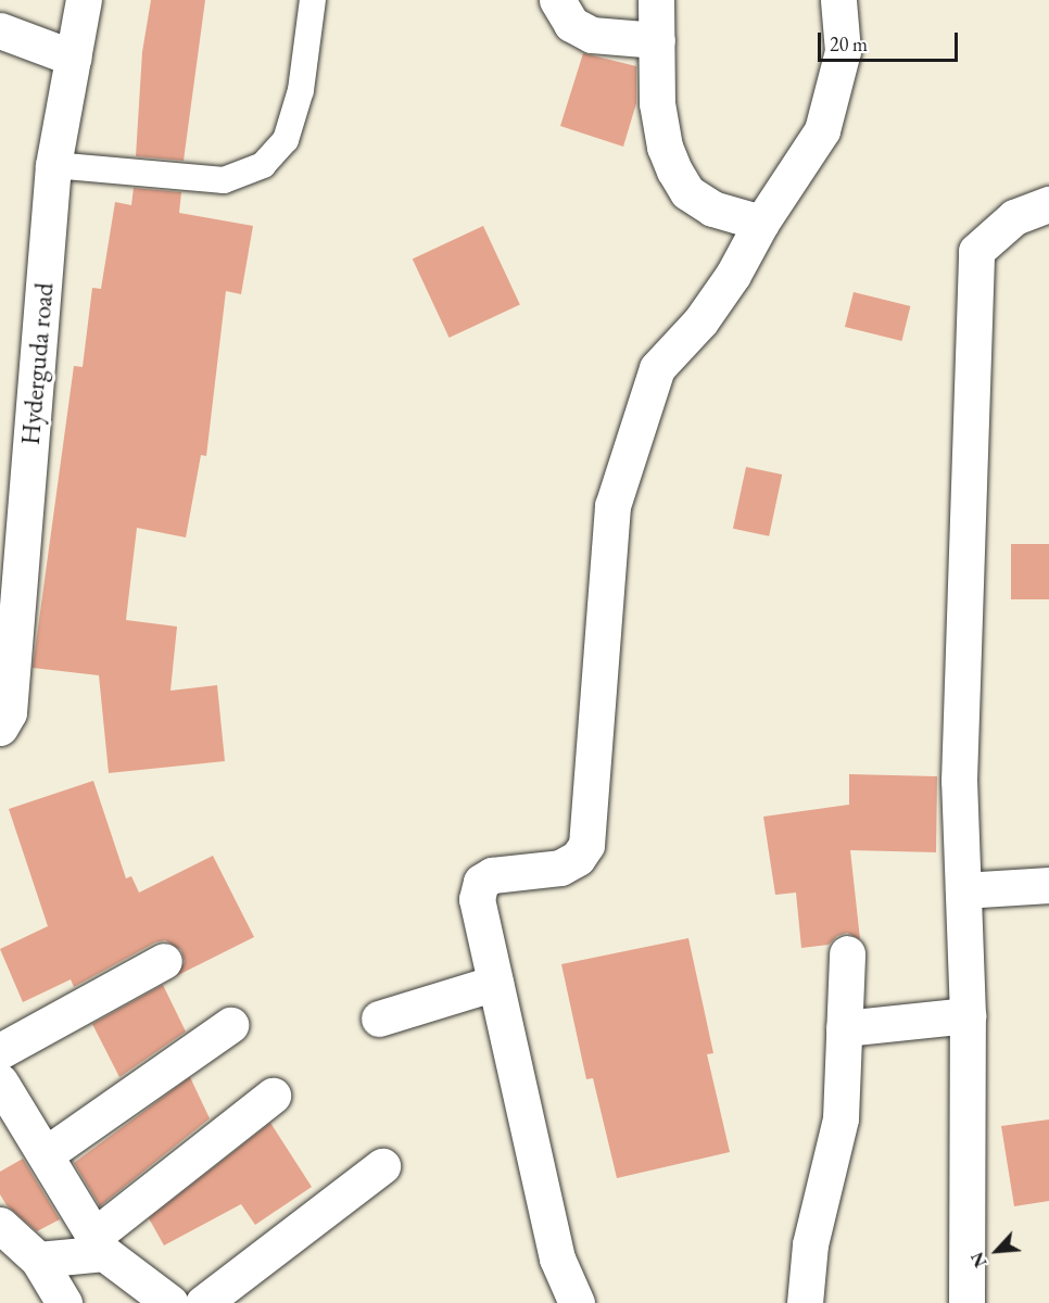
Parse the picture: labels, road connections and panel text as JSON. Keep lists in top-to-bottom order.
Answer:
{
  "streets": {
    "street": ["Hyderguda road"]
  },
  "scale_bar": "20 m",
  "north": "bottom left"
}
